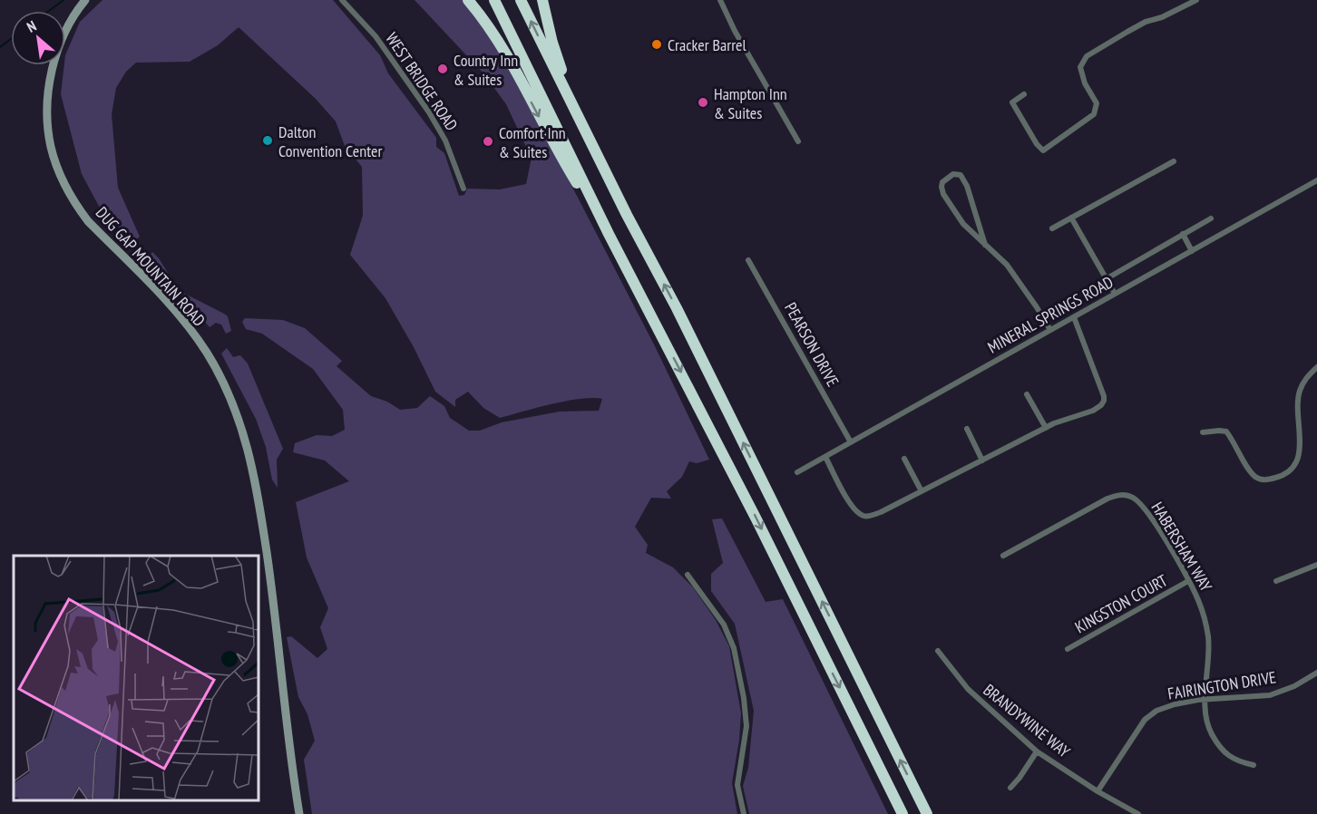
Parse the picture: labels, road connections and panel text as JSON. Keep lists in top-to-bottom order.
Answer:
{
  "streets": {
    "street": [
      "WEST BRIDGE ROAD",
      "DUG GAP MOUNTAIN ROAD",
      "MINERAL SPRINGS ROAD",
      "PEARSON DRIVE",
      "HABERSHAM WAY",
      "KINGSTON COURT",
      "FAIRINGTON DRIVE",
      "BRANDYWINE WAY"
    ]
  },
  "crossings": [
    ["MINERAL SPRINGS ROAD", "PEARSON DRIVE"],
    ["HABERSHAM WAY", "KINGSTON COURT"],
    ["HABERSHAM WAY", "FAIRINGTON DRIVE"],
    ["FAIRINGTON DRIVE", "BRANDYWINE WAY"]
  ],
  "places": [
    "Cracker Barrel",
    "Country Inn & Suites",
    "Hampton Inn & Suites",
    "Dalton Convention Center",
    "Comfort Inn & Suites"
  ],
  "north": "top left"
}
